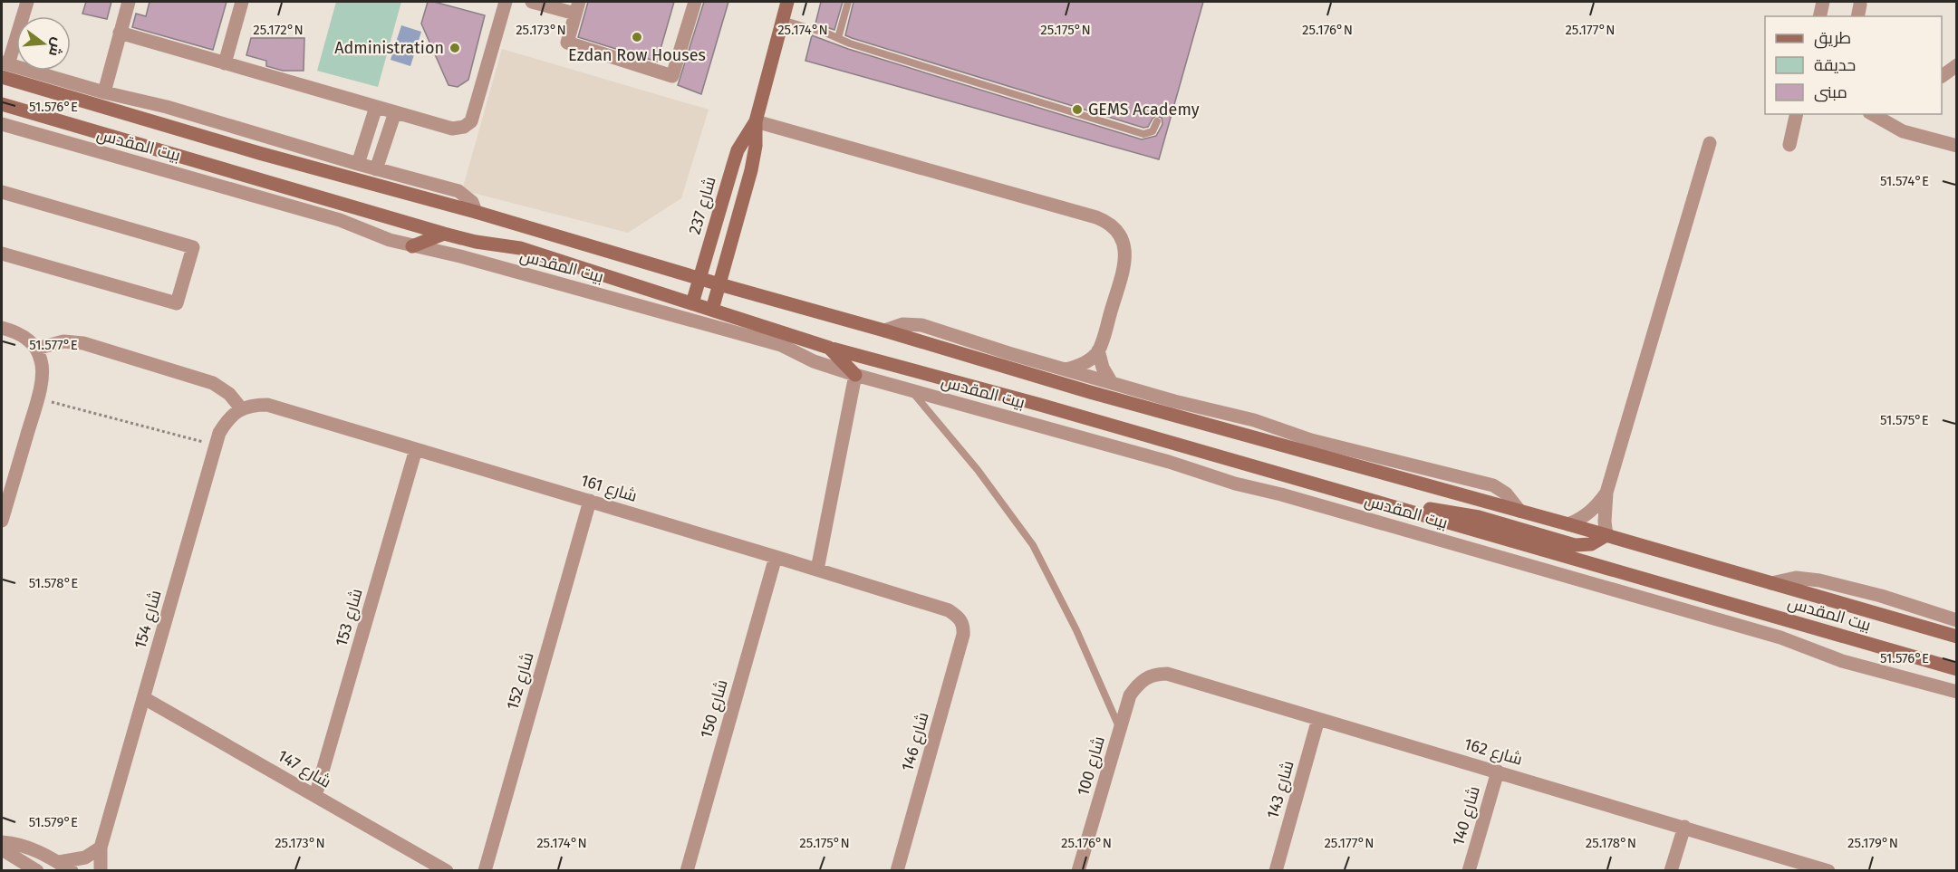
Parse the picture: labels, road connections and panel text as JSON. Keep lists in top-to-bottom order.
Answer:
{
  "streets": {
    "street": [
      "بيت المقدس",
      "شارع 237",
      "شارع 161",
      "شارع 153",
      "شارع 154",
      "شارع 152",
      "شارع 150",
      "شارع 146",
      "شارع 162",
      "شارع 100",
      "شارع 147",
      "شارع 143",
      "شارع 140"
    ]
  },
  "crossings": [
    ["بيت المقدس", "شارع 237"],
    ["شارع 161", "شارع 153"],
    ["شارع 161", "شارع 154"],
    ["شارع 161", "شارع 152"],
    ["شارع 161", "شارع 150"],
    ["شارع 161", "شارع 146"],
    ["شارع 153", "شارع 147"],
    ["شارع 154", "شارع 147"],
    ["شارع 162", "شارع 100"],
    ["شارع 162", "شارع 143"],
    ["شارع 162", "شارع 140"]
  ],
  "places": ["Ezdan Row Houses", "Administration", "GEMS Academy"],
  "legend": ["طريق", "حديقة", "مبنى"],
  "north": "right",
  "coordinates": [
    "25.172°N",
    "25.173°N",
    "25.174°N",
    "25.175°N",
    "25.176°N",
    "25.177°N",
    "51.576°E",
    "51.574°E",
    "51.577°E",
    "51.575°E",
    "51.578°E",
    "51.579°E",
    "25.178°N",
    "25.179°N"
  ]
}
